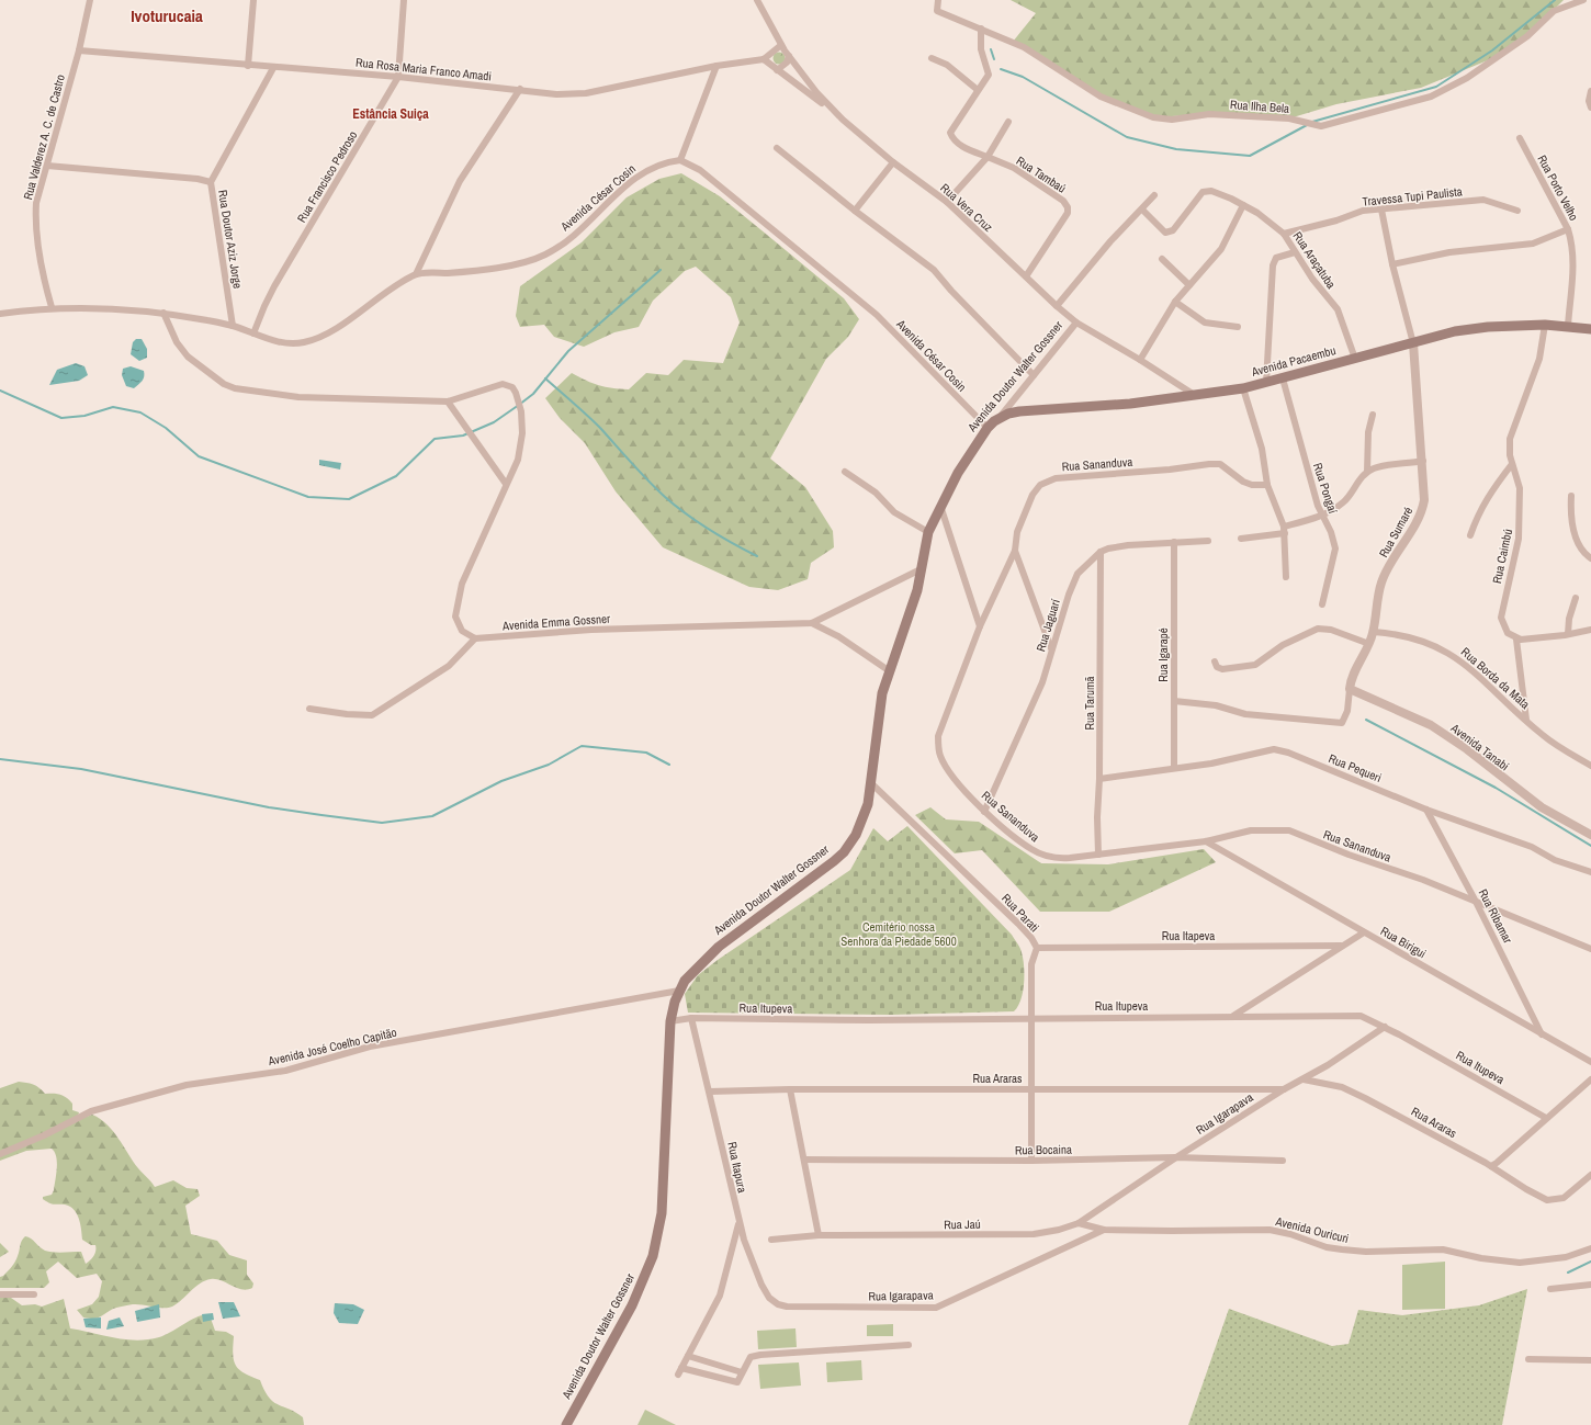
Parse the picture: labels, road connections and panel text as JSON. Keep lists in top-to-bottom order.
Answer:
{
  "streets": {
    "main road": ["Avenida Pacaembu", "Avenida Doutor Walter Gossner"],
    "street": [
      "Rua Rosa Maria Franco Amadi",
      "Rua Ilha Bela",
      "Rua Valderez A. C. de Castro",
      "Rua Tambaú",
      "Rua Francisco Pedroso",
      "Rua Porto Velho",
      "Travessa Tupi Paulista",
      "Avenida César Cosin",
      "Rua Vera Cruz",
      "Rua Doutor Aziz Jorge",
      "Rua Araçatuba",
      "Rua Sananduva",
      "Rua Pongaí",
      "Rua Sumaré",
      "Rua Caimbú",
      "Avenida Emma Gossner",
      "Rua Jaguarí",
      "Rua Igarapé",
      "Rua Borda da Mata",
      "Rua Tarumã",
      "Avenida Tanabi",
      "Rua Pequeri",
      "Rua Parati",
      "Rua Ribamar",
      "Rua Itapeva",
      "Rua Birigui",
      "Rua Itupeva",
      "Avenida José Coelho Capitão",
      "Rua Araras",
      "Rua Igarapava",
      "Rua Bocaina",
      "Rua Itapura",
      "Rua Jaú",
      "Avenida Ouricuri"
    ]
  },
  "crossings": [
    ["Rua Rosa Maria Franco Amadi", "Rua Valderez A. C. de Castro"],
    ["Rua Rosa Maria Franco Amadi", "Rua Francisco Pedroso"],
    ["Rua Rosa Maria Franco Amadi", "Rua Doutor Aziz Jorge"],
    ["Rua Tambaú", "Rua Vera Cruz"],
    ["Rua Francisco Pedroso", "Avenida César Cosin"],
    ["Rua Porto Velho", "Avenida Pacaembu"],
    ["Travessa Tupi Paulista", "Rua Araçatuba"],
    ["Avenida César Cosin", "Rua Doutor Aziz Jorge"],
    ["Avenida César Cosin", "Avenida Doutor Walter Gossner"],
    ["Rua Vera Cruz", "Avenida Pacaembu"],
    ["Rua Vera Cruz", "Avenida Doutor Walter Gossner"],
    ["Rua Araçatuba", "Avenida Pacaembu"],
    ["Avenida Pacaembu", "Avenida Doutor Walter Gossner"],
    ["Avenida Pacaembu", "Rua Pongaí"],
    ["Avenida Pacaembu", "Rua Sumaré"],
    ["Avenida Pacaembu", "Rua Caimbú"],
    ["Avenida Doutor Walter Gossner", "Avenida Emma Gossner"],
    ["Avenida Doutor Walter Gossner", "Rua Parati"],
    ["Avenida Doutor Walter Gossner", "Rua Itupeva"],
    ["Avenida Doutor Walter Gossner", "Avenida José Coelho Capitão"],
    ["Rua Sananduva", "Rua Jaguarí"],
    ["Rua Sananduva", "Rua Tarumã"],
    ["Rua Sananduva", "Rua Ribamar"],
    ["Rua Sananduva", "Rua Birigui"],
    ["Rua Sumaré", "Rua Igarapé"],
    ["Rua Sumaré", "Rua Borda da Mata"],
    ["Rua Sumaré", "Avenida Tanabi"],
    ["Rua Jaguarí", "Rua Tarumã"],
    ["Rua Igarapé", "Rua Pequeri"],
    ["Rua Tarumã", "Rua Pequeri"],
    ["Rua Pequeri", "Rua Ribamar"],
    ["Rua Parati", "Rua Itapeva"],
    ["Rua Parati", "Rua Itupeva"],
    ["Rua Parati", "Rua Araras"],
    ["Rua Parati", "Rua Bocaina"],
    ["Rua Ribamar", "Rua Birigui"],
    ["Rua Itupeva", "Rua Igarapava"],
    ["Rua Itupeva", "Rua Itapura"],
    ["Rua Araras", "Rua Igarapava"],
    ["Rua Araras", "Rua Itapura"],
    ["Rua Igarapava", "Rua Bocaina"],
    ["Rua Igarapava", "Rua Itapura"],
    ["Rua Igarapava", "Rua Jaú"],
    ["Rua Igarapava", "Avenida Ouricuri"]
  ],
  "districts": ["Ivoturucaia", "Estância Suiça"],
  "parks": ["Cemitério nossa Senhora da Piedade 5600"]
}
